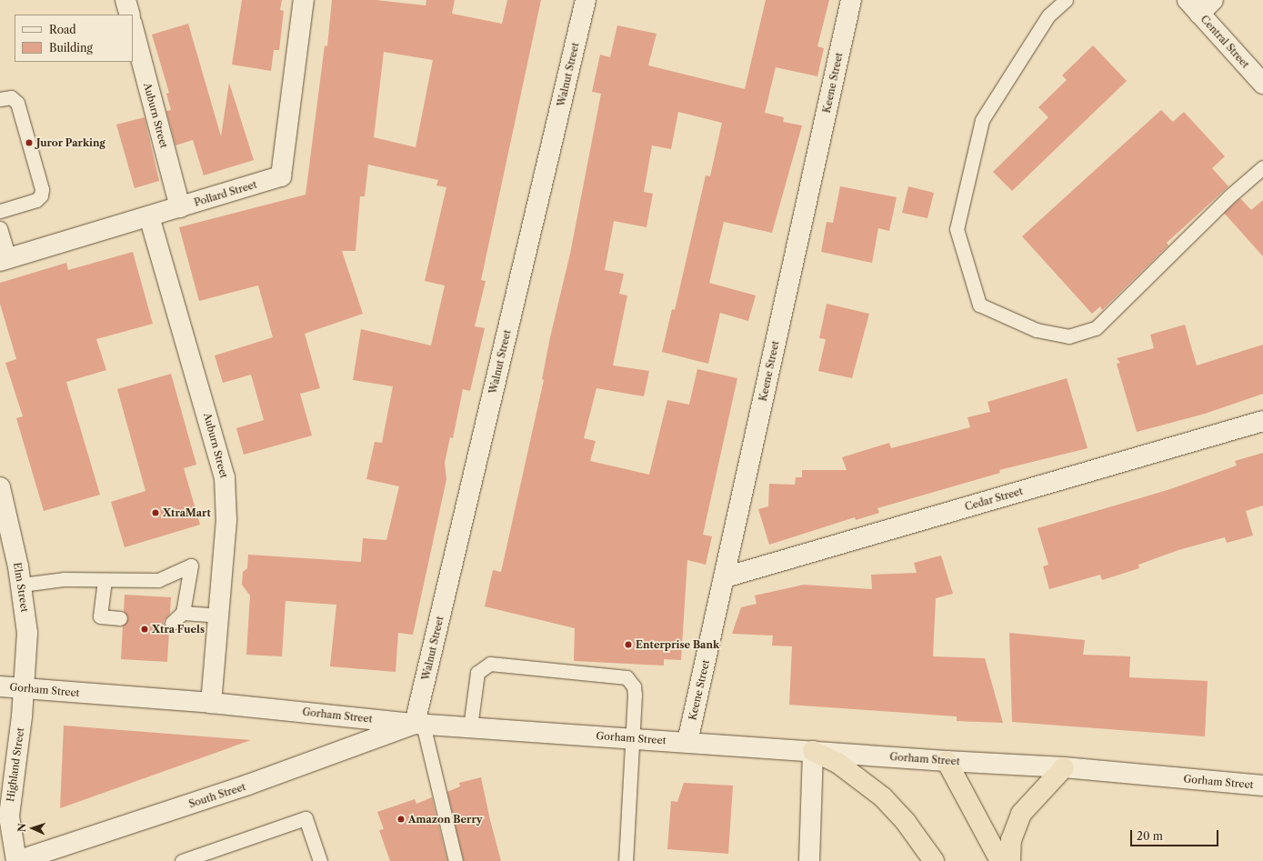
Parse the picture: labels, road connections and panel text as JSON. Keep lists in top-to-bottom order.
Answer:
{
  "streets": {
    "street": [
      "Central Street",
      "Walnut Street",
      "Keene Street",
      "Auburn Street",
      "Pollard Street",
      "Cedar Street",
      "Elm Street",
      "Gorham Street",
      "Highland Street",
      "South Street"
    ]
  },
  "crossings": [
    ["Walnut Street", "Gorham Street"],
    ["Walnut Street", "South Street"],
    ["Keene Street", "Cedar Street"],
    ["Keene Street", "Gorham Street"],
    ["Auburn Street", "Pollard Street"],
    ["Auburn Street", "Gorham Street"],
    ["Elm Street", "Gorham Street"],
    ["Elm Street", "Highland Street"],
    ["Gorham Street", "Highland Street"],
    ["Gorham Street", "South Street"],
    ["Highland Street", "South Street"]
  ],
  "places": [
    "Juror Parking",
    "XtraMart",
    "Xtra Fuels",
    "Enterprise Bank",
    "Amazon Berry"
  ],
  "legend": ["Road", "Building"],
  "scale_bar": "20 m",
  "north": "left"
}
